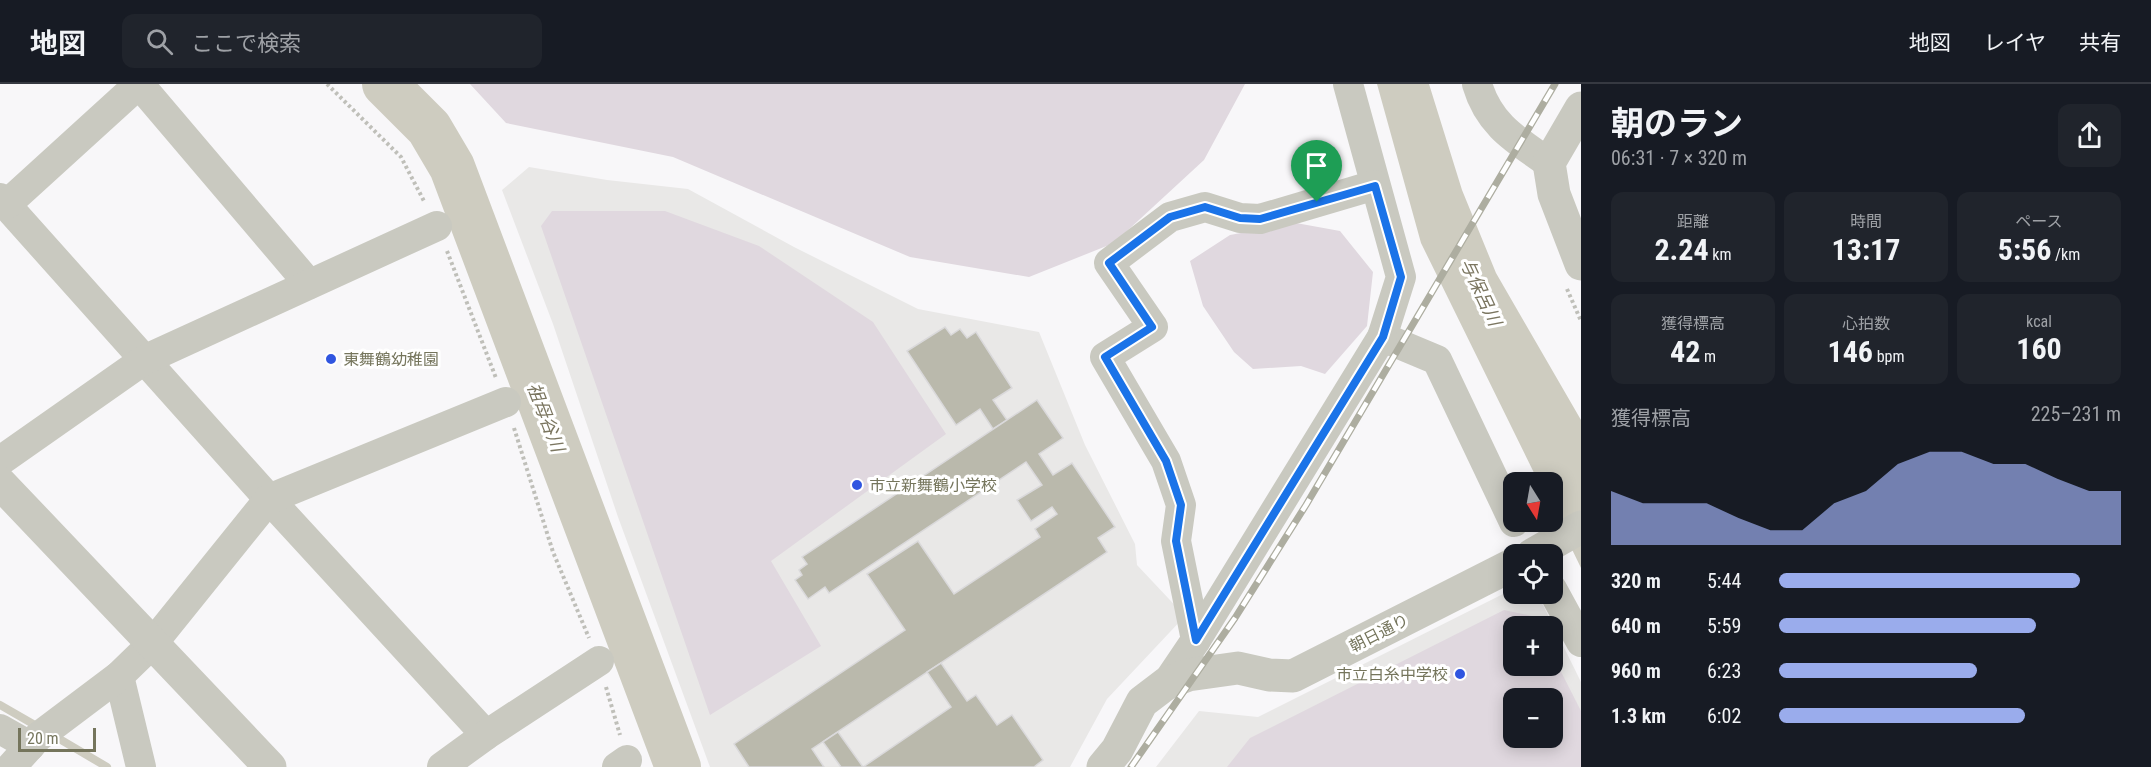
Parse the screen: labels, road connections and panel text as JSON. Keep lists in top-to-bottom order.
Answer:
{
  "streets": {
    "street": ["朝日通り"]
  },
  "water": ["与保呂川", "祖母谷川"],
  "places": ["東舞鶴幼稚園", "市立新舞鶴小学校", "市立白糸中学校"],
  "scale_bar": "20 m",
  "north": "bottom",
  "page": {
    "header": "地図",
    "search": "ここで検索",
    "nav": ["地図", "レイヤ", "共有"],
    "heading": ["朝のラン", "06:31 · 7 × 320 m"],
    "stats": [
      ["距離", "2.24 km"],
      ["時間", "13:17"],
      ["ペース", "5:56 /km"],
      ["獲得標高", "42 m"],
      ["心拍数", "146 bpm"],
      ["kcal", "160"]
    ],
    "chart": ["獲得標高", "225–231 m"],
    "map_buttons": ["+", "−"],
    "list": [
      {
        "name": "320 m",
        "note": "5:44"
      },
      {
        "name": "640 m",
        "note": "5:59"
      },
      {
        "name": "960 m",
        "note": "6:23"
      },
      {
        "name": "1.3 km",
        "note": "6:02"
      }
    ],
    "scale": "20 m"
  }
}
